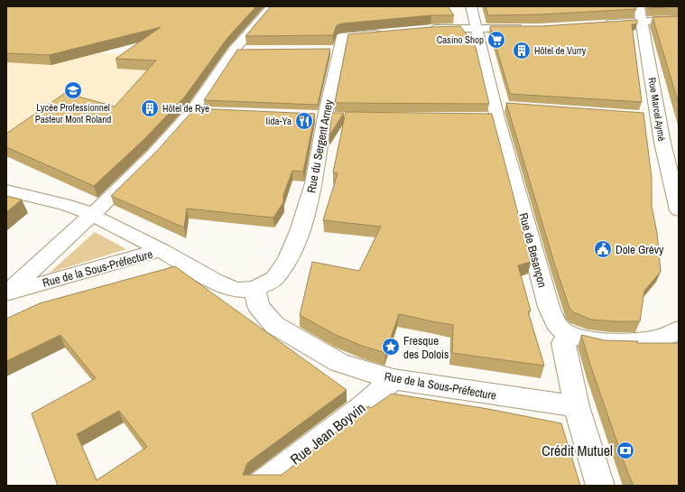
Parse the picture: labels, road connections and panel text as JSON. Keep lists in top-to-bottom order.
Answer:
{
  "streets": {
    "street": [
      "Rue Marcel Aymé",
      "Rue du Sergent Arney",
      "Rue de Besançon",
      "Rue de la Sous-Préfecture",
      "Rue Jean Boyvin"
    ]
  },
  "crossings": [
    ["Rue du Sergent Arney", "Rue de la Sous-Préfecture"],
    ["Rue de la Sous-Préfecture", "Rue Jean Boyvin"]
  ],
  "places": {
    "supermarket": ["Casino Shop"],
    "building": ["Hôtel de Vurry", "Hôtel de Rye"],
    "school or university": ["Lycée Professionnel Pasteur Mont Roland"],
    "restaurant": ["Iida-Ya"],
    "public building": ["Dole Grévy"],
    "place": ["Fresque des Dolois"],
    "bank": ["Crédit Mutuel"]
  }
}
